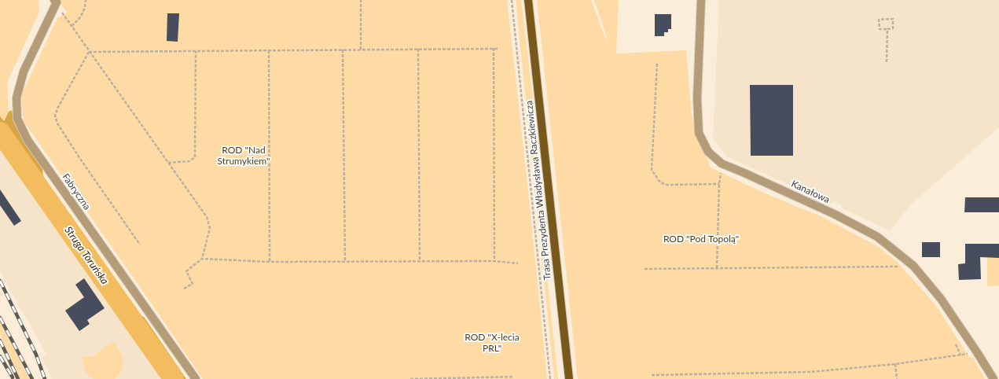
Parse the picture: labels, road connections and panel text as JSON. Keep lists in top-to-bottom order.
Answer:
{
  "streets": {
    "main road": ["Trasa Prezydenta Władysława Raczkiewicza"],
    "street": ["Fabryczna", "Kanałowa"]
  },
  "water": ["Struga Toruńska"],
  "parks": ["ROD \"Nad Strumykiem\"", "ROD \"Pod Topolą\"", "ROD \"X-lecia PRL\""]
}
